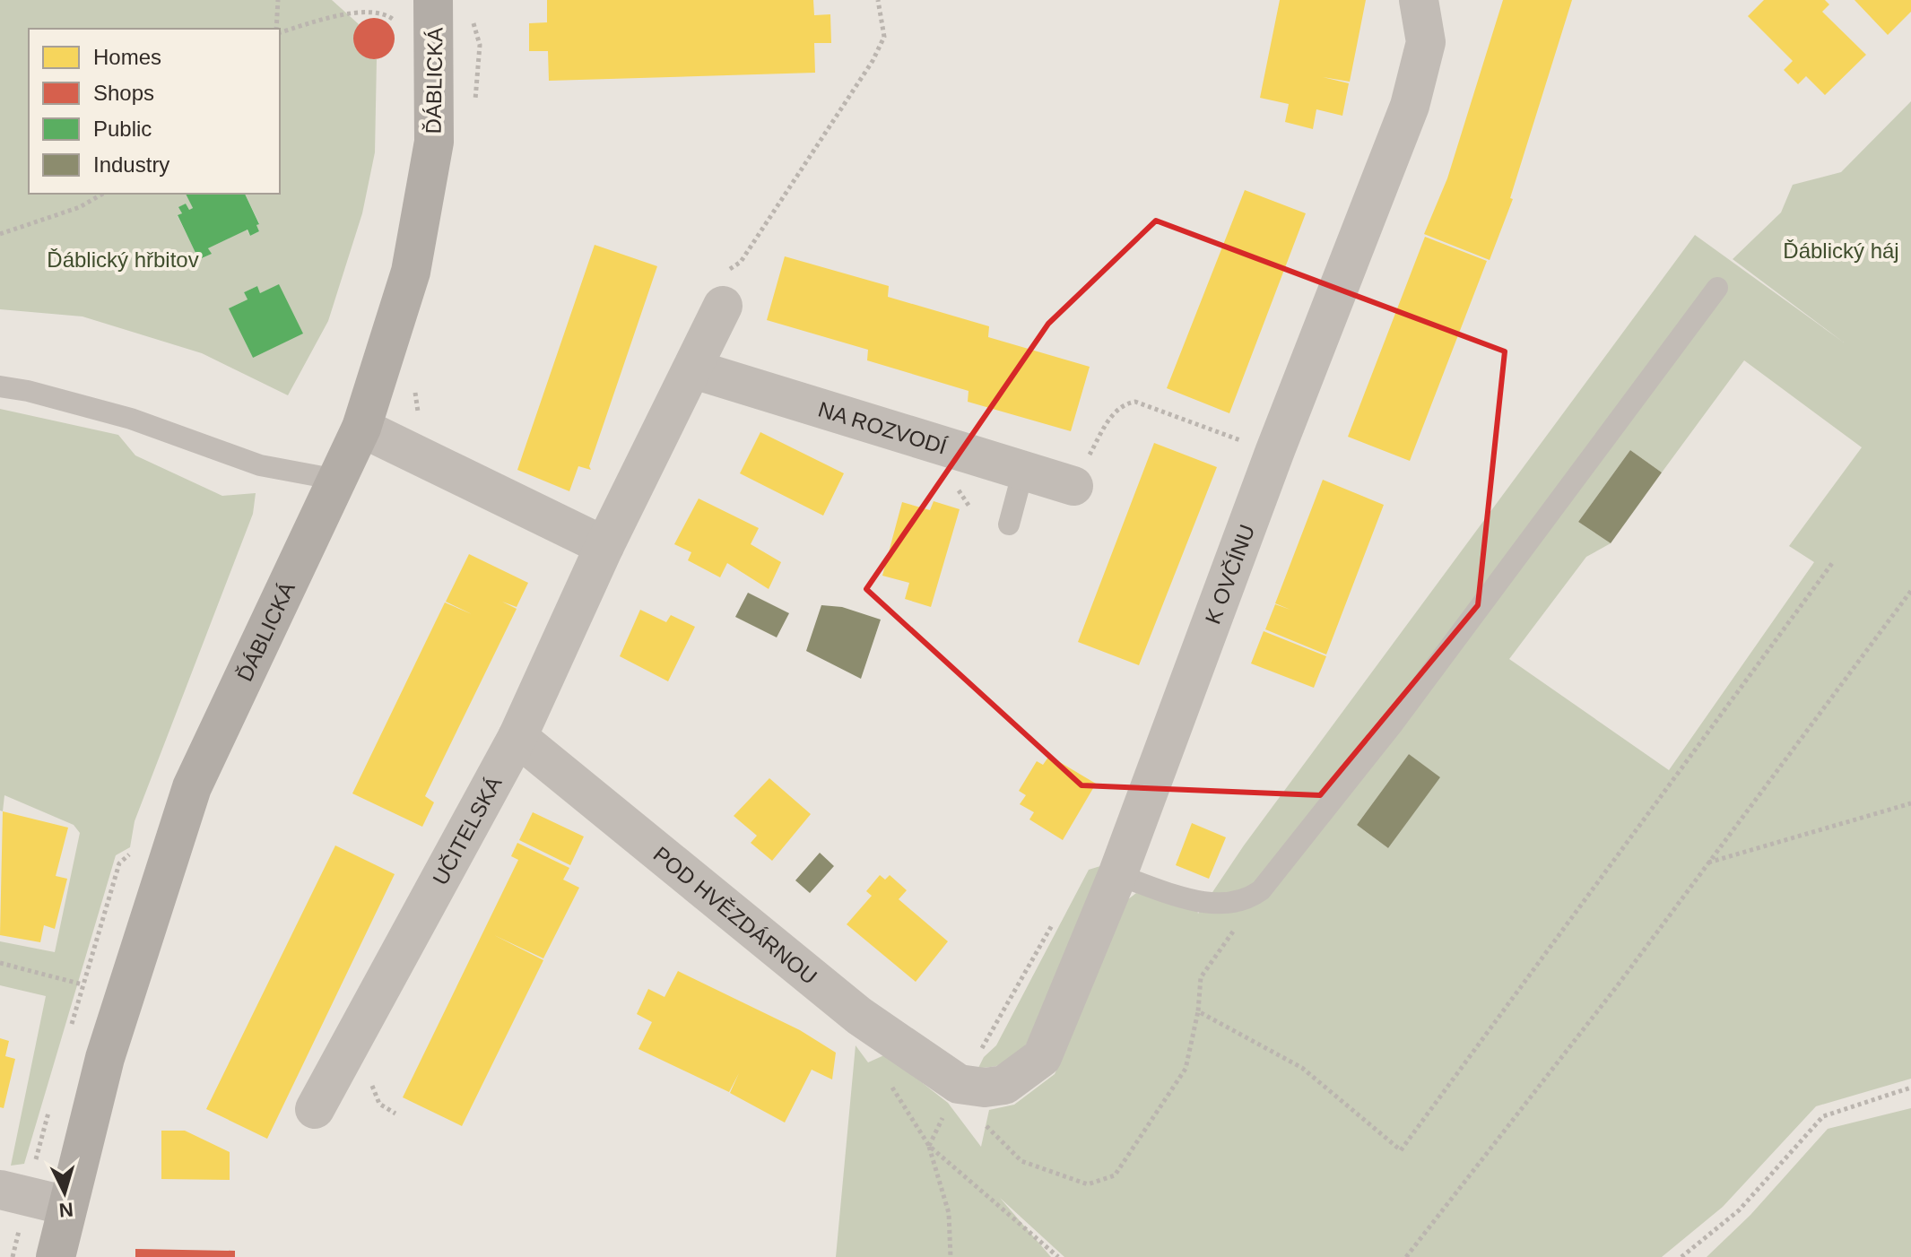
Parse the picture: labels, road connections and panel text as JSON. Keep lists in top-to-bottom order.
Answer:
{
  "streets": {
    "main road": ["ĎÁBLICKÁ"],
    "street": [
      "NA ROZVODÍ",
      "K OVČÍNU",
      "UČITELSKÁ",
      "POD HVĚZDÁRNOU"
    ]
  },
  "crossings": [
    ["NA ROZVODÍ", "UČITELSKÁ"],
    ["K OVČÍNU", "POD HVĚZDÁRNOU"],
    ["UČITELSKÁ", "POD HVĚZDÁRNOU"]
  ],
  "parks": ["Ďáblický háj", "Ďáblický hřbitov"],
  "legend": [
    "Homes",
    "Shops",
    "Public",
    "Industry"
  ],
  "north": "bottom"
}
